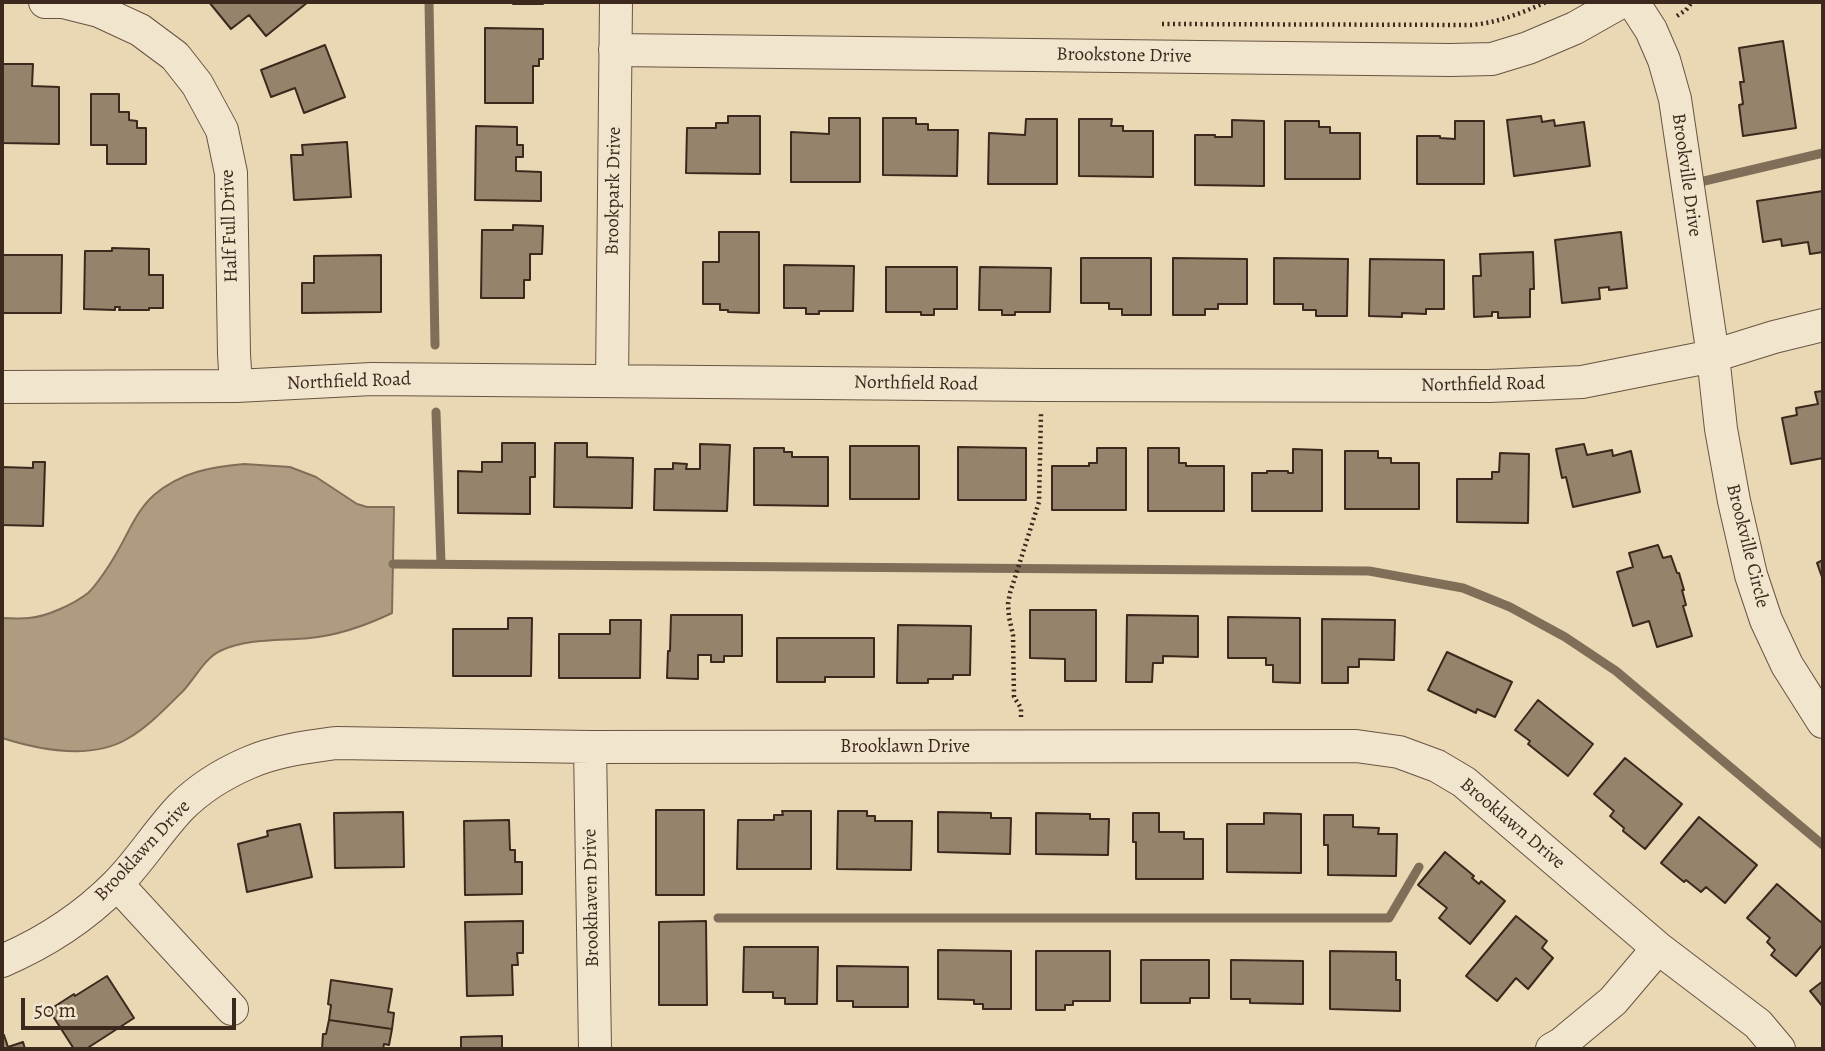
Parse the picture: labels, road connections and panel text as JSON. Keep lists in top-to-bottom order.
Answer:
{
  "streets": {
    "street": [
      "Brookstone Drive",
      "Brookville Drive",
      "Brookpark Drive",
      "Half Full Drive",
      "Northfield Road",
      "Brookville Circle",
      "Brooklawn Drive",
      "Brookhaven Drive"
    ]
  },
  "crossings": [
    ["Brookstone Drive", "Brookpark Drive"],
    ["Brookville Drive", "Northfield Road"],
    ["Brookville Drive", "Brookville Circle"],
    ["Brookpark Drive", "Northfield Road"],
    ["Half Full Drive", "Northfield Road"],
    ["Northfield Road", "Brookville Circle"],
    ["Brooklawn Drive", "Brookhaven Drive"]
  ],
  "scale_bar": "50 m"
}
